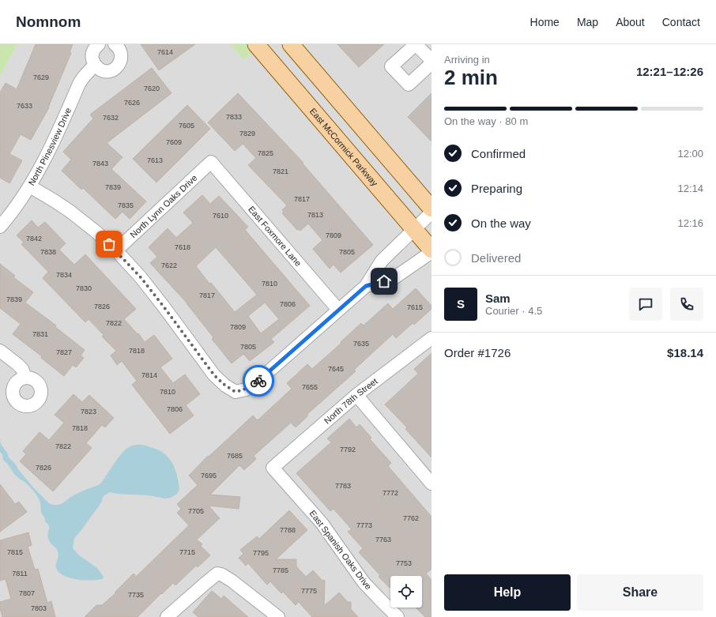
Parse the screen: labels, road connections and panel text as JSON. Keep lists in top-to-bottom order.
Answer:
{
  "streets": {
    "main road": ["East McCormick Parkway"],
    "street": [
      "North Pinesview Drive",
      "North Lynn Oaks Drive",
      "East Foxmore Lane",
      "North 78th Street",
      "East Spanish Oaks Drive"
    ]
  },
  "crossings": [
    ["North Lynn Oaks Drive", "East Foxmore Lane"],
    ["North 78th Street", "East Spanish Oaks Drive"]
  ],
  "house_numbers": [
    "7614",
    "7629",
    "7620",
    "7626",
    "7633",
    "7833",
    "7632",
    "7605",
    "7829",
    "7609",
    "7825",
    "7613",
    "7843",
    "7821",
    "7839",
    "7817",
    "7835",
    "7813",
    "7610",
    "7809",
    "7842",
    "7618",
    "7838",
    "7805",
    "7622",
    "7834",
    "7810",
    "7830",
    "7817",
    "7839",
    "7806",
    "7826",
    "7615",
    "7822",
    "7809",
    "7831",
    "7635",
    "7805",
    "7818",
    "7827",
    "7645",
    "7814",
    "7655",
    "7810",
    "7806",
    "7823",
    "7818",
    "7822",
    "7792",
    "7685",
    "7826",
    "7695",
    "7783",
    "7772",
    "7705",
    "7762",
    "7773",
    "7788",
    "7763",
    "7815",
    "7715",
    "7795",
    "7753",
    "7785",
    "7811",
    "7775",
    "7807",
    "7735",
    "7803"
  ],
  "page": {
    "header": "Nomnom",
    "nav": [
      "Home",
      "Map",
      "About",
      "Contact"
    ],
    "heading": ["2 min", "Arriving in", "12:21–12:26"],
    "panel": [
      "Sam",
      "Courier · 4.5",
      "Order #1726",
      "$18.14"
    ],
    "bar": "On the way · 80 m",
    "list": [
      ["Confirmed", "12:00"],
      ["Preparing", "12:14"],
      ["On the way", "12:16"],
      "Delivered"
    ],
    "round": "S",
    "buttons": ["Help", "Share"]
  }
}
